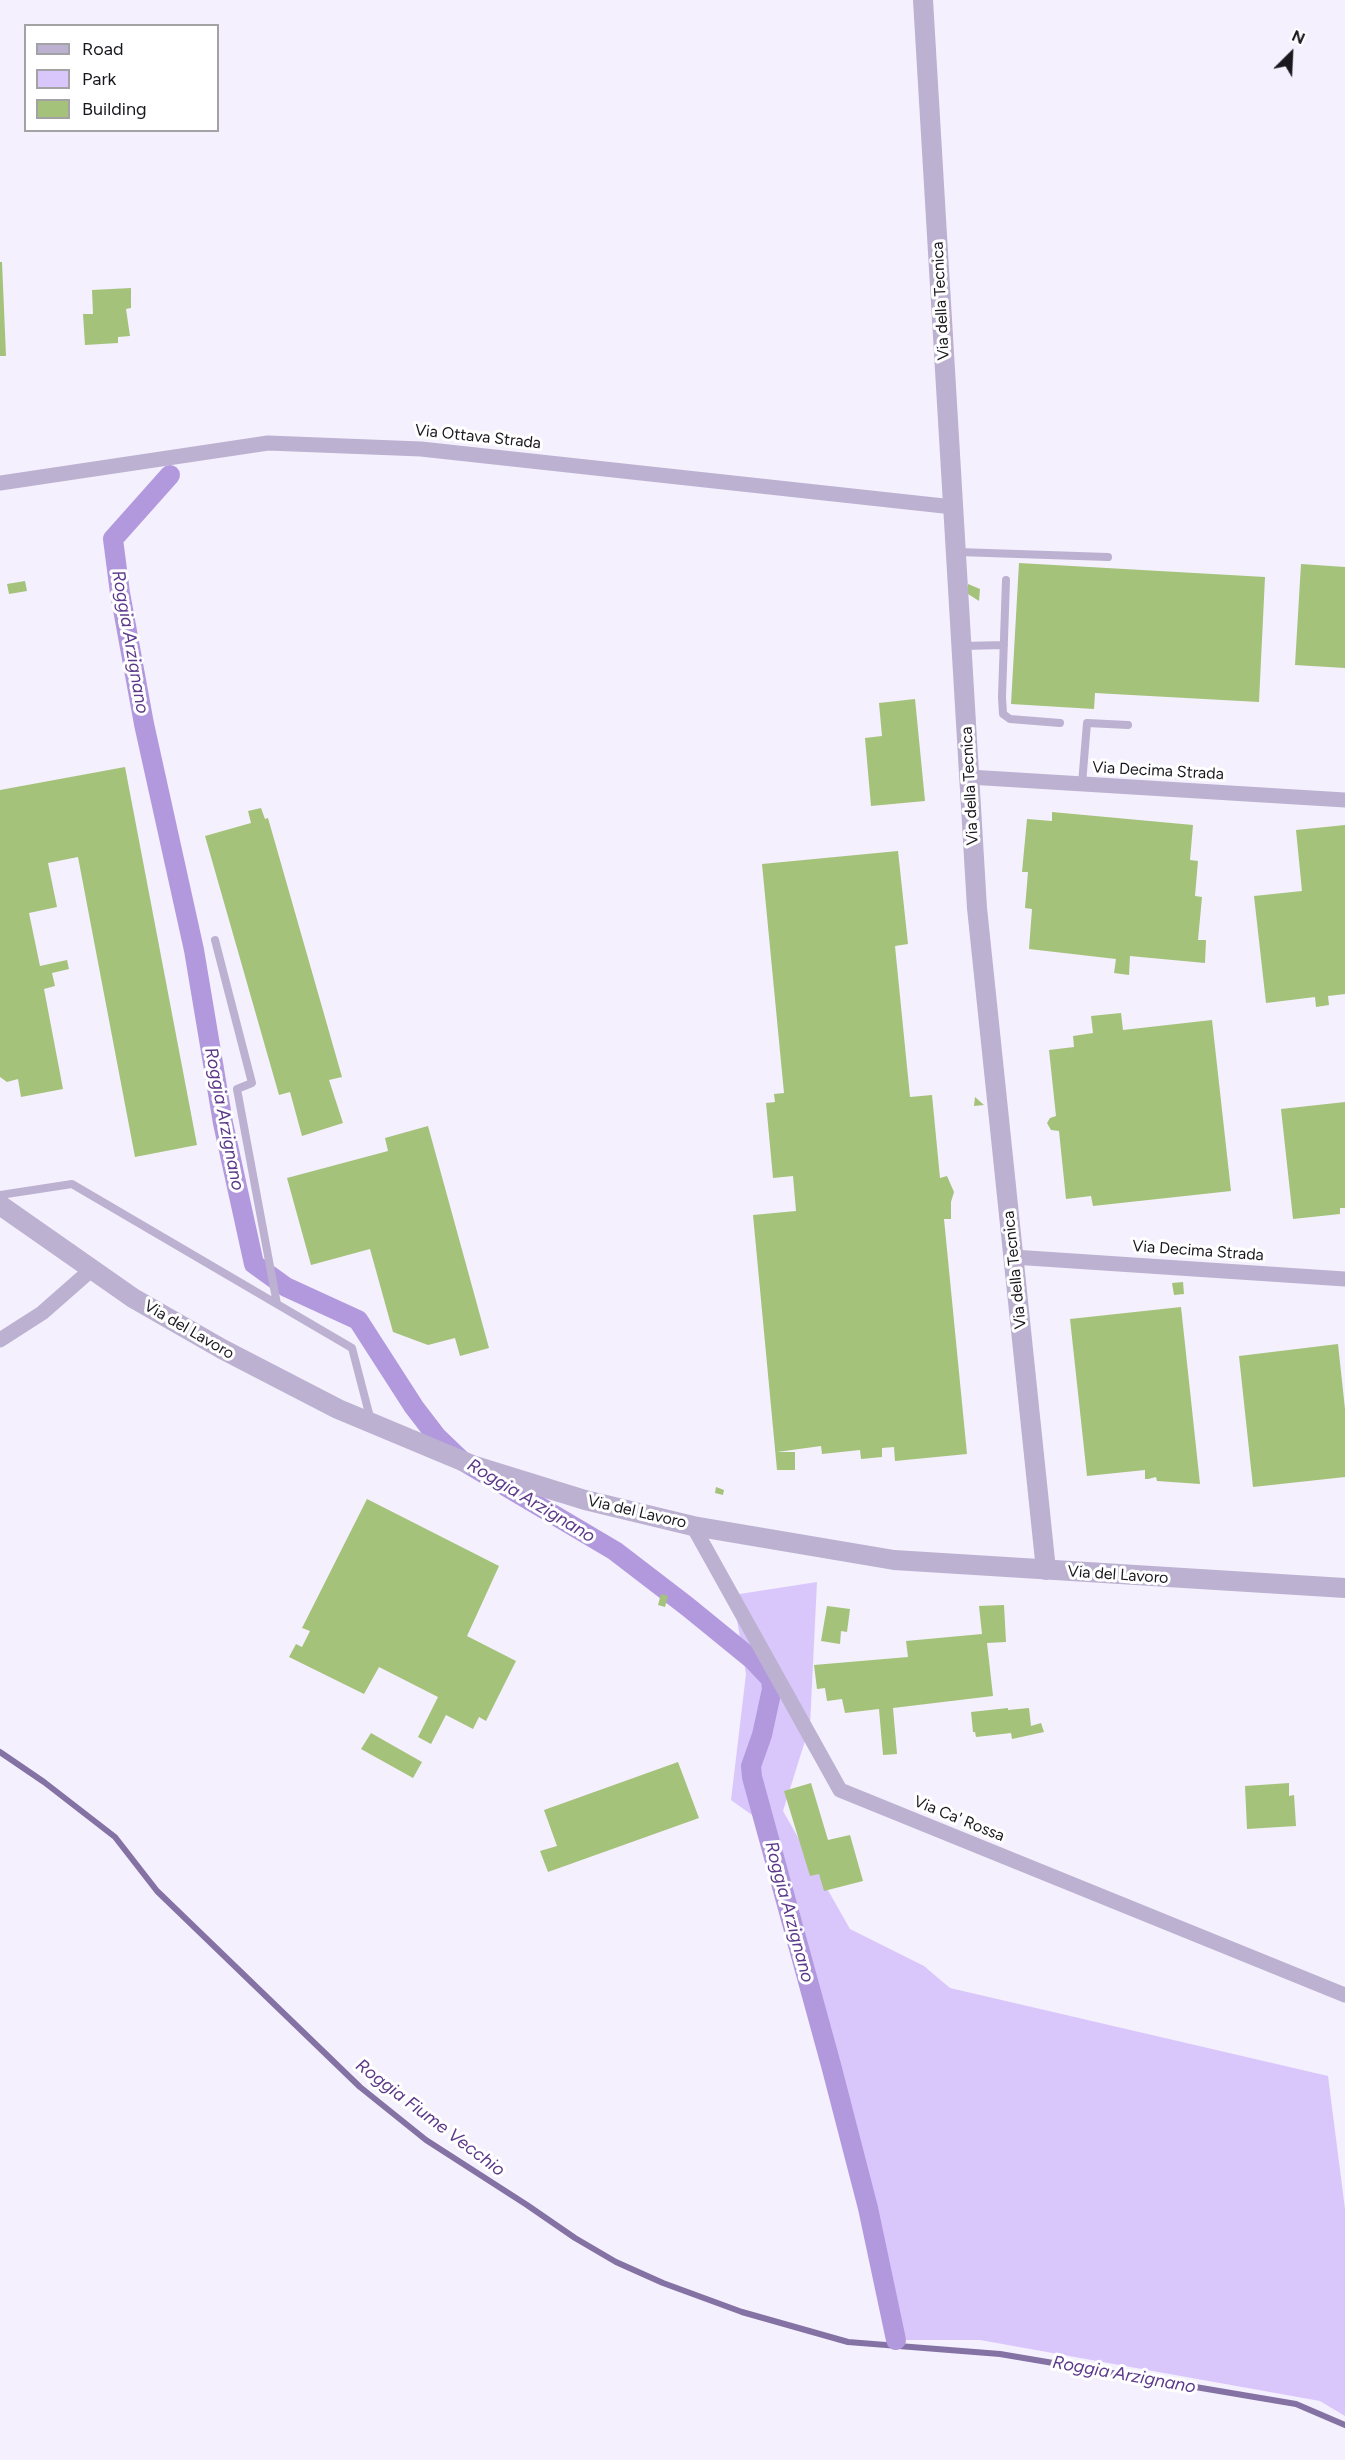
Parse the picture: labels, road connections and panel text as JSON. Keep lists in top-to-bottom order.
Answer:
{
  "streets": {
    "street": [
      "Via della Tecnica",
      "Via Ottava Strada",
      "Via Decima Strada",
      "Via del Lavoro",
      "Via Ca' Rossa"
    ]
  },
  "crossings": [
    ["Via della Tecnica", "Via Ottava Strada"],
    ["Via della Tecnica", "Via Decima Strada"],
    ["Via della Tecnica", "Via del Lavoro"],
    ["Via del Lavoro", "Via Ca' Rossa"]
  ],
  "water": ["Roggia Arzignano", "Roggia Fiume Vecchio"],
  "legend": ["Road", "Park", "Building"],
  "north": "top right"
}
